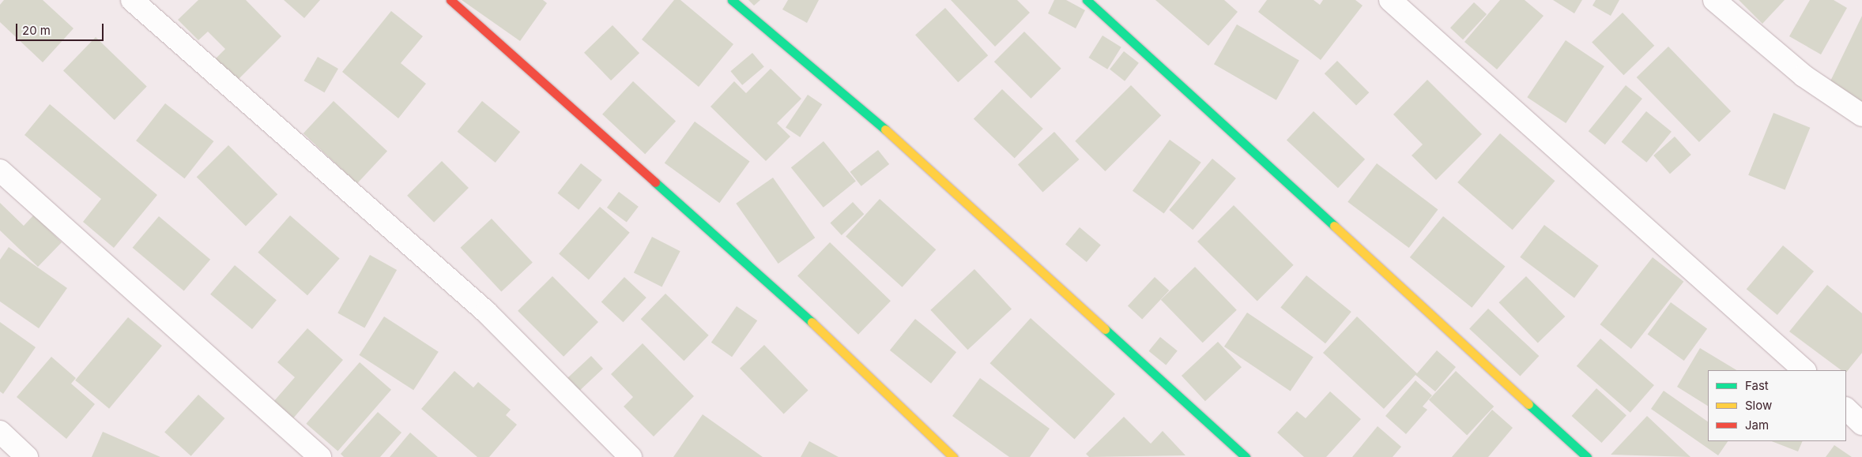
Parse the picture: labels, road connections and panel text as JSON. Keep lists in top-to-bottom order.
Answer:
{
  "legend": ["Fast", "Slow", "Jam"],
  "scale_bar": "20 m"
}
